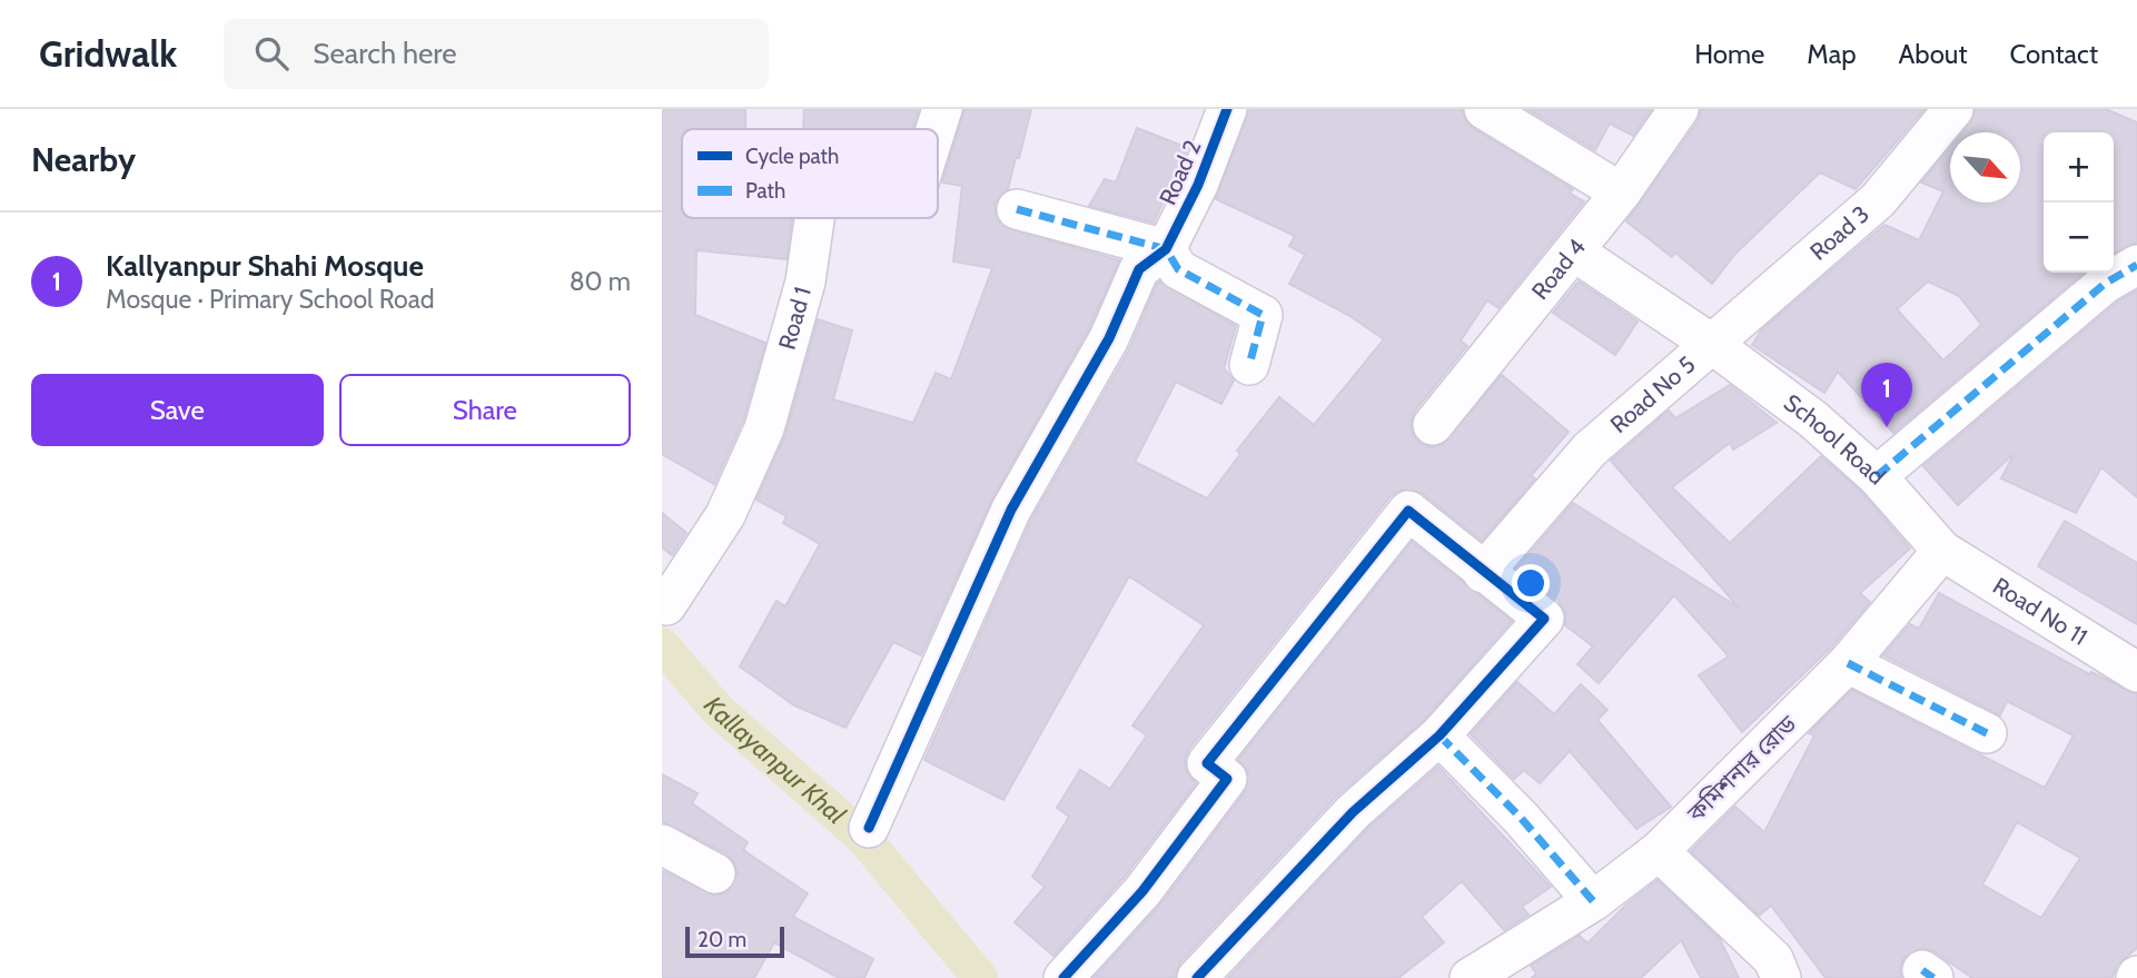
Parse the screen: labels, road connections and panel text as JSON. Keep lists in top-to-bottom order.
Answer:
{
  "streets": {
    "street": [
      "Road 2",
      "Road 3",
      "Road 4",
      "Road 1",
      "Road No 5",
      "School Road",
      "Road No 11",
      "কমিশনার রোড"
    ]
  },
  "crossings": [
    ["Road 3", "Road No 5"],
    ["Road 3", "School Road"],
    ["Road 4", "Road No 5"],
    ["Road No 5", "School Road"],
    ["School Road", "Road No 11"],
    ["School Road", "কমিশনার রোড"],
    ["Road No 11", "কমিশনার রোড"]
  ],
  "water": ["Kallayanpur Khal"],
  "legend": ["Cycle path", "Path"],
  "scale_bar": "20 m",
  "north": "bottom right",
  "page": {
    "header": "Gridwalk",
    "search": "Search here",
    "nav": [
      "Home",
      "Map",
      "About",
      "Contact"
    ],
    "heading": "Nearby",
    "map_buttons": ["+", "−"],
    "list": [
      {
        "mark": "1",
        "name": "Kallyanpur Shahi Mosque",
        "note": "Mosque · Primary School Road",
        "value": "80 m"
      }
    ],
    "buttons": ["Save", "Share"],
    "pins": "1",
    "scale": "20 m"
  }
}
